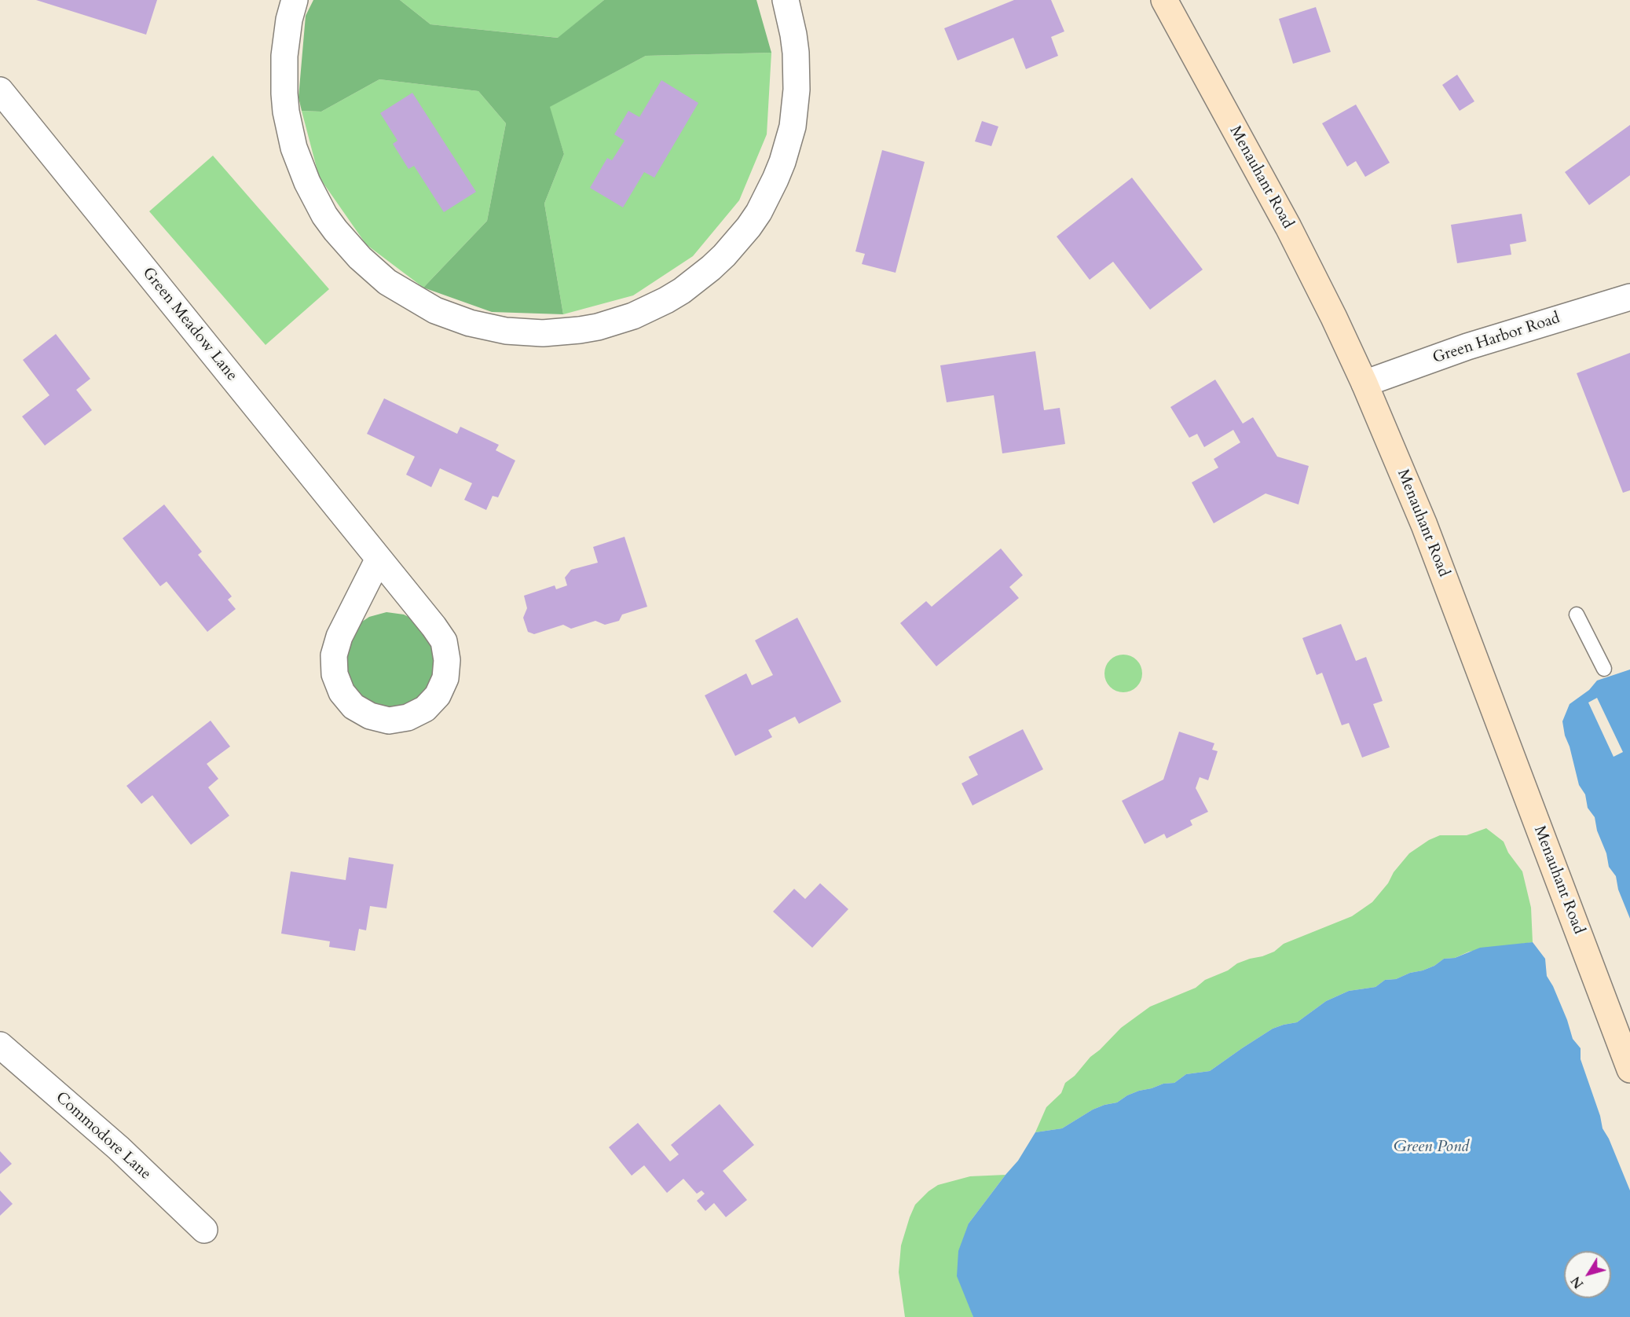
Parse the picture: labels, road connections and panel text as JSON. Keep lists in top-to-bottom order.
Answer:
{
  "streets": {
    "main road": ["Menauhant Road"],
    "street": ["Green Meadow Lane", "Green Harbor Road", "Commodore Lane"]
  },
  "crossings": [
    ["Menauhant Road", "Green Harbor Road"]
  ],
  "water": ["Green Pond"],
  "north": "bottom left"
}
